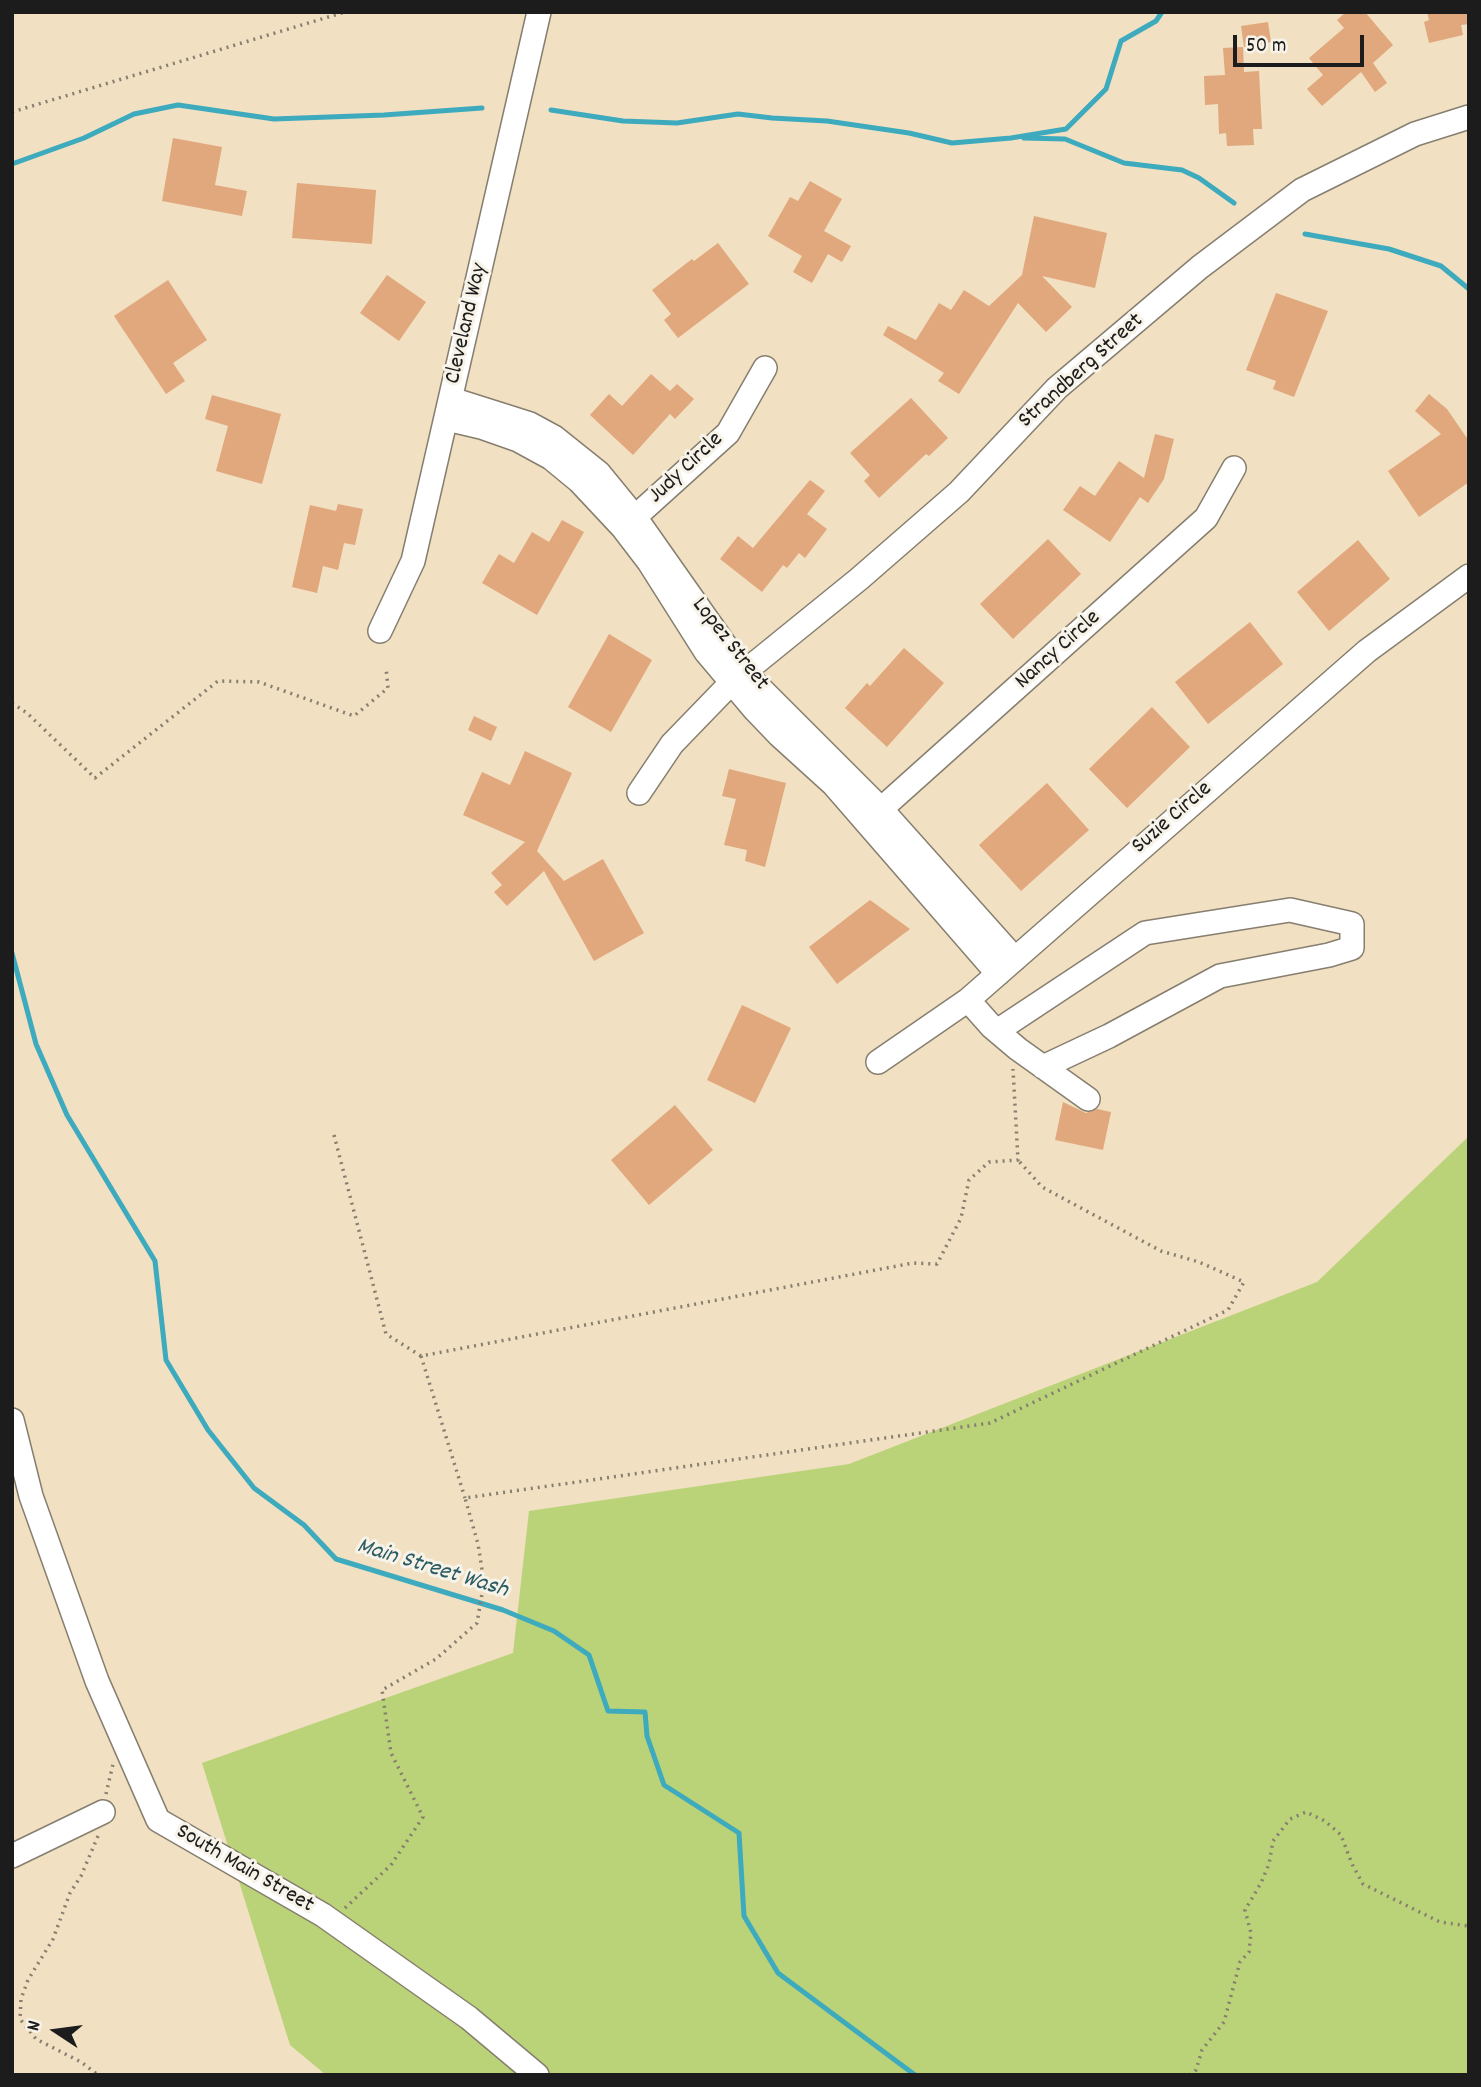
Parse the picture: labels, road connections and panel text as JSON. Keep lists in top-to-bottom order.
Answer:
{
  "streets": {
    "street": [
      "Cleveland Way",
      "Strandberg Street",
      "Judy Circle",
      "Lopez Street",
      "Nancy Circle",
      "Suzie Circle",
      "South Main Street"
    ]
  },
  "crossings": [
    ["Cleveland Way", "Lopez Street"],
    ["Strandberg Street", "Lopez Street"],
    ["Judy Circle", "Lopez Street"],
    ["Lopez Street", "Nancy Circle"],
    ["Lopez Street", "Suzie Circle"]
  ],
  "water": ["Main Street Wash"],
  "scale_bar": "50 m",
  "north": "left"
}
